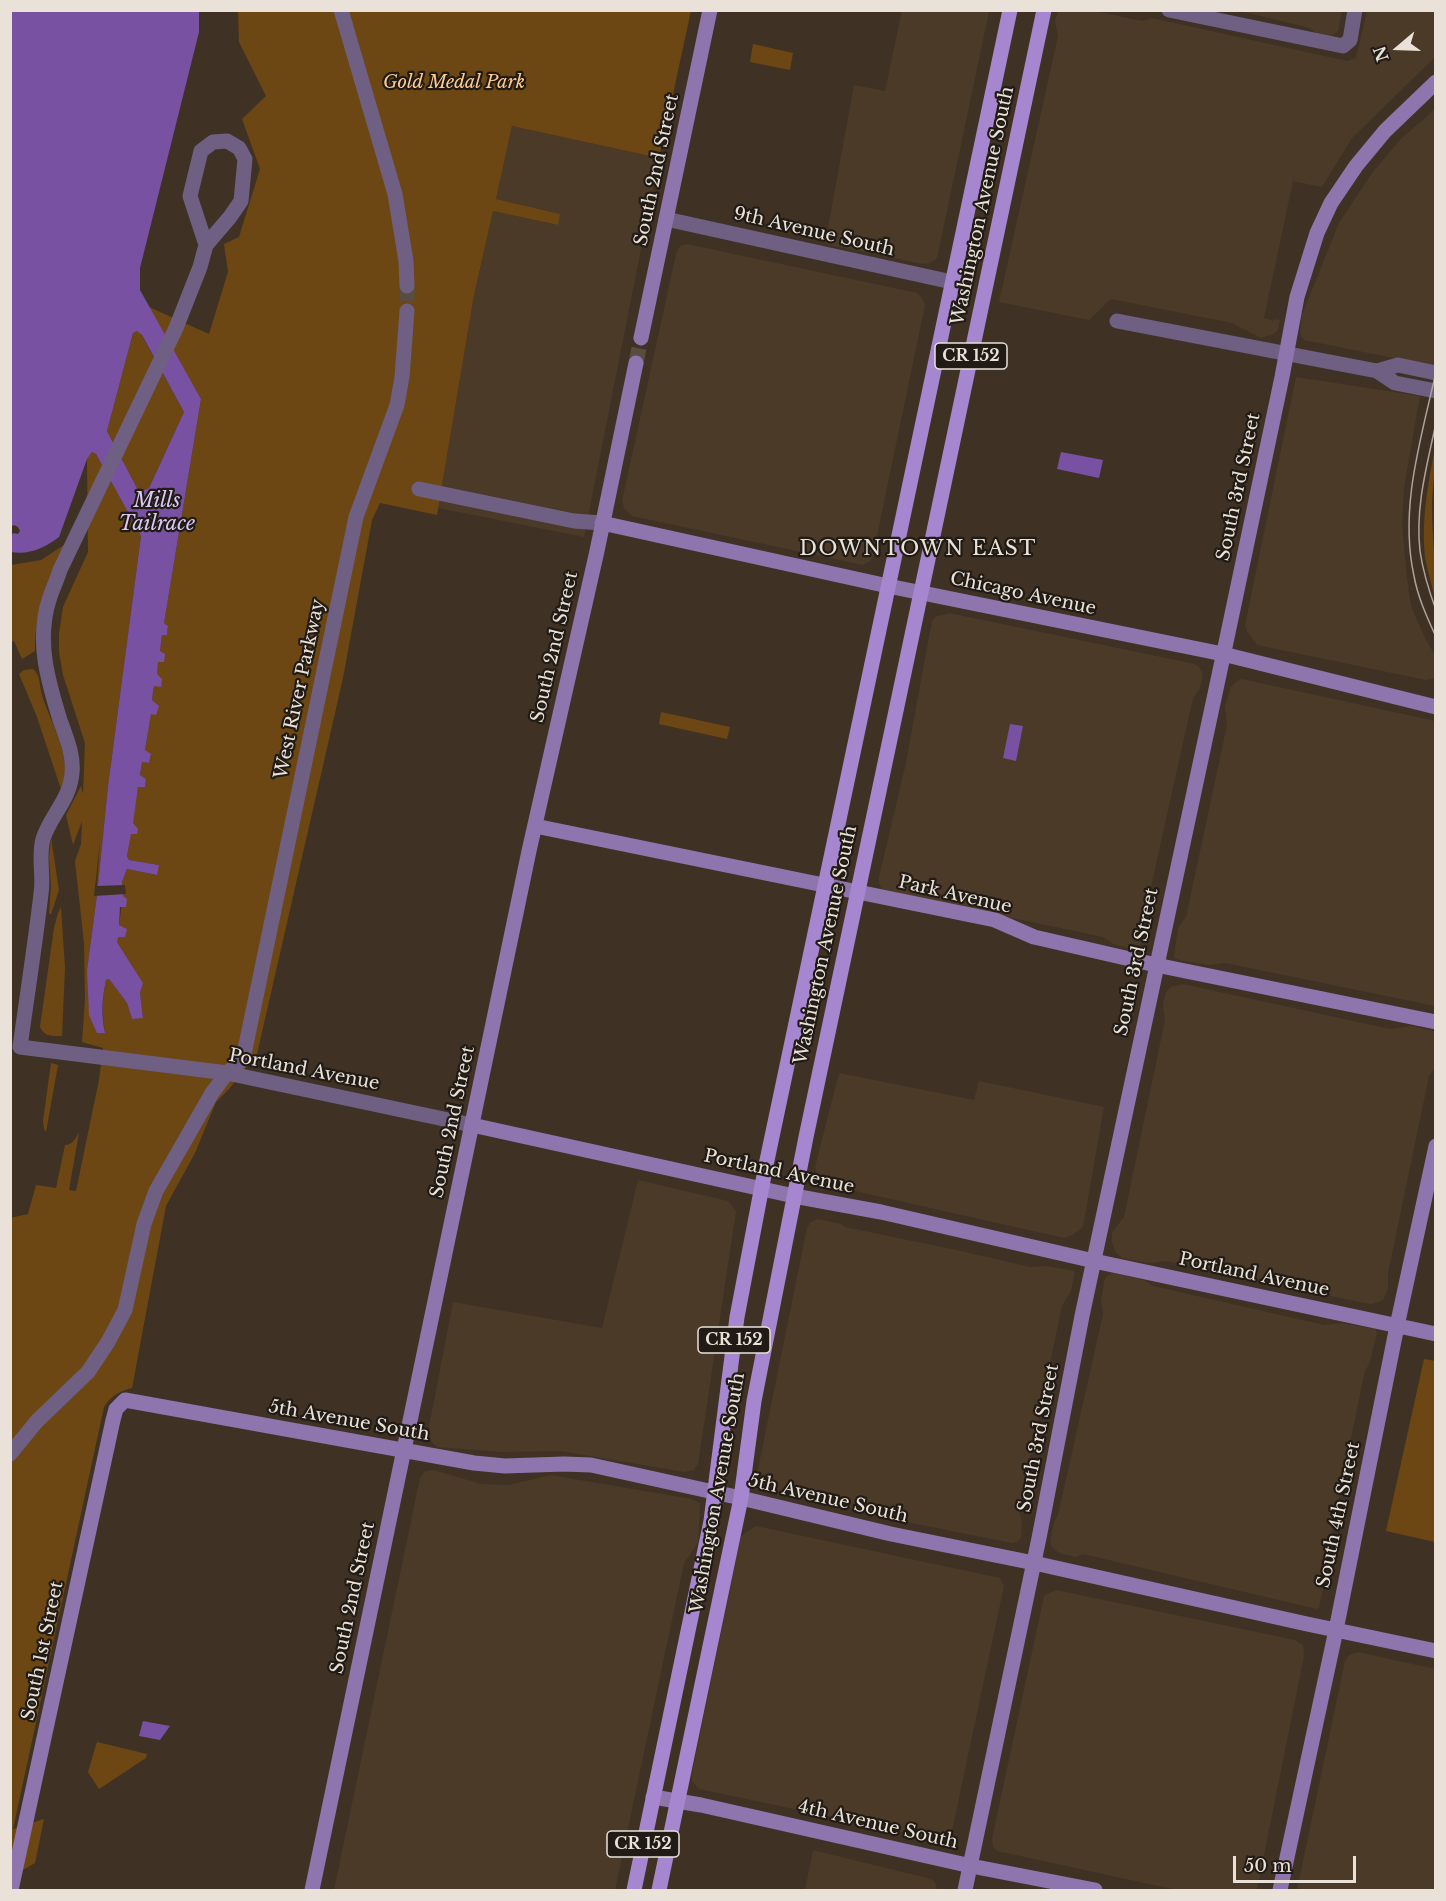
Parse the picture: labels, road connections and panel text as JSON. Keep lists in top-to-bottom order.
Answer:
{
  "streets": {
    "main road": ["Washington Avenue South", "CR 152"],
    "street": [
      "South 2nd Street",
      "9th Avenue South",
      "South 3rd Street",
      "Chicago Avenue",
      "West River Parkway",
      "Park Avenue",
      "Portland Avenue",
      "5th Avenue South",
      "South 4th Street",
      "South 1st Street",
      "4th Avenue South"
    ]
  },
  "crossings": [
    ["South 2nd Street", "9th Avenue South"],
    ["South 2nd Street", "Chicago Avenue"],
    ["South 2nd Street", "Park Avenue"],
    ["South 2nd Street", "Portland Avenue"],
    ["South 2nd Street", "5th Avenue South"],
    ["Washington Avenue South", "9th Avenue South"],
    ["Washington Avenue South", "Chicago Avenue"],
    ["Washington Avenue South", "Park Avenue"],
    ["Washington Avenue South", "Portland Avenue"],
    ["Washington Avenue South", "5th Avenue South"],
    ["Washington Avenue South", "4th Avenue South"],
    ["South 3rd Street", "Chicago Avenue"],
    ["South 3rd Street", "Park Avenue"],
    ["South 3rd Street", "Portland Avenue"],
    ["South 3rd Street", "5th Avenue South"],
    ["South 3rd Street", "4th Avenue South"],
    ["West River Parkway", "Portland Avenue"],
    ["Portland Avenue", "South 4th Street"],
    ["5th Avenue South", "South 4th Street"],
    ["5th Avenue South", "South 1st Street"]
  ],
  "districts": ["DOWNTOWN EAST"],
  "water": ["Mills Tailrace"],
  "parks": ["Gold Medal Park"],
  "scale_bar": "50 m",
  "north": "left"
}
